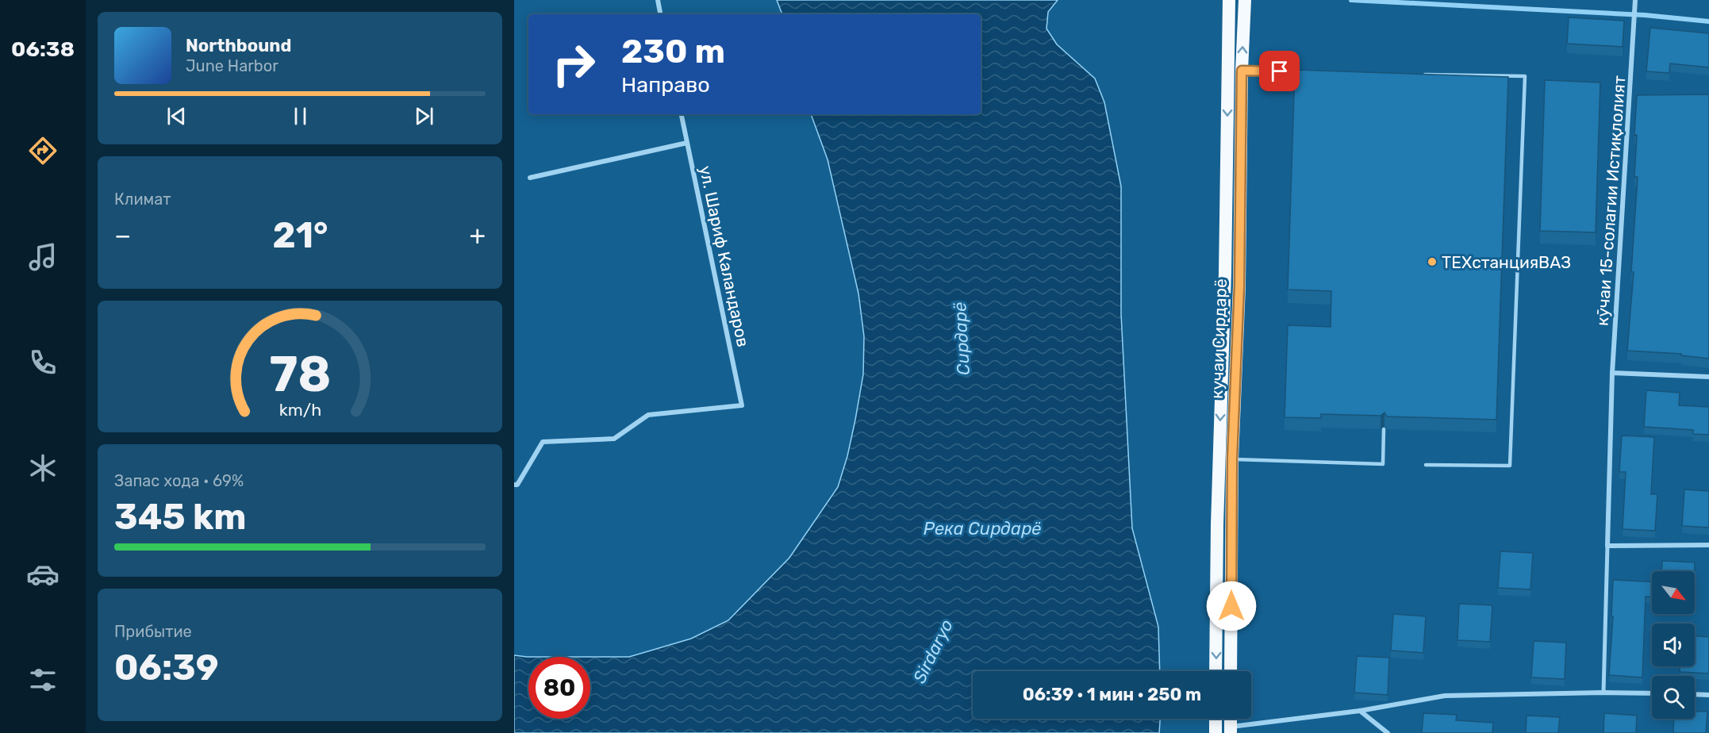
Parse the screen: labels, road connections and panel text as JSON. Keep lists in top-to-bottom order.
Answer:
{
  "streets": {
    "highway": ["кучаи Сирдарё"],
    "street": ["кӯчаи 15-солагии Истиқлолият", "ул. Шариф Каландаров"]
  },
  "water": ["Сирдарё", "Река Сирдарё", "Sirdaryo"],
  "places": ["ТЕХстанцияВАЗ"],
  "north": "bottom right",
  "page": {
    "tabs": "06:38",
    "turn": ["230 m", "Направо"],
    "song": ["Northbound", "June Harbor"],
    "tile": [
      "Климат",
      ["Запас хода · 69%", "345 km"],
      ["Прибытие", "06:39"]
    ],
    "heat": ["−", "21°", "+"],
    "limit": "80",
    "trip": "06:39 · 1 мин · 250 m",
    "gauge": ["78", "km/h"]
  }
}
